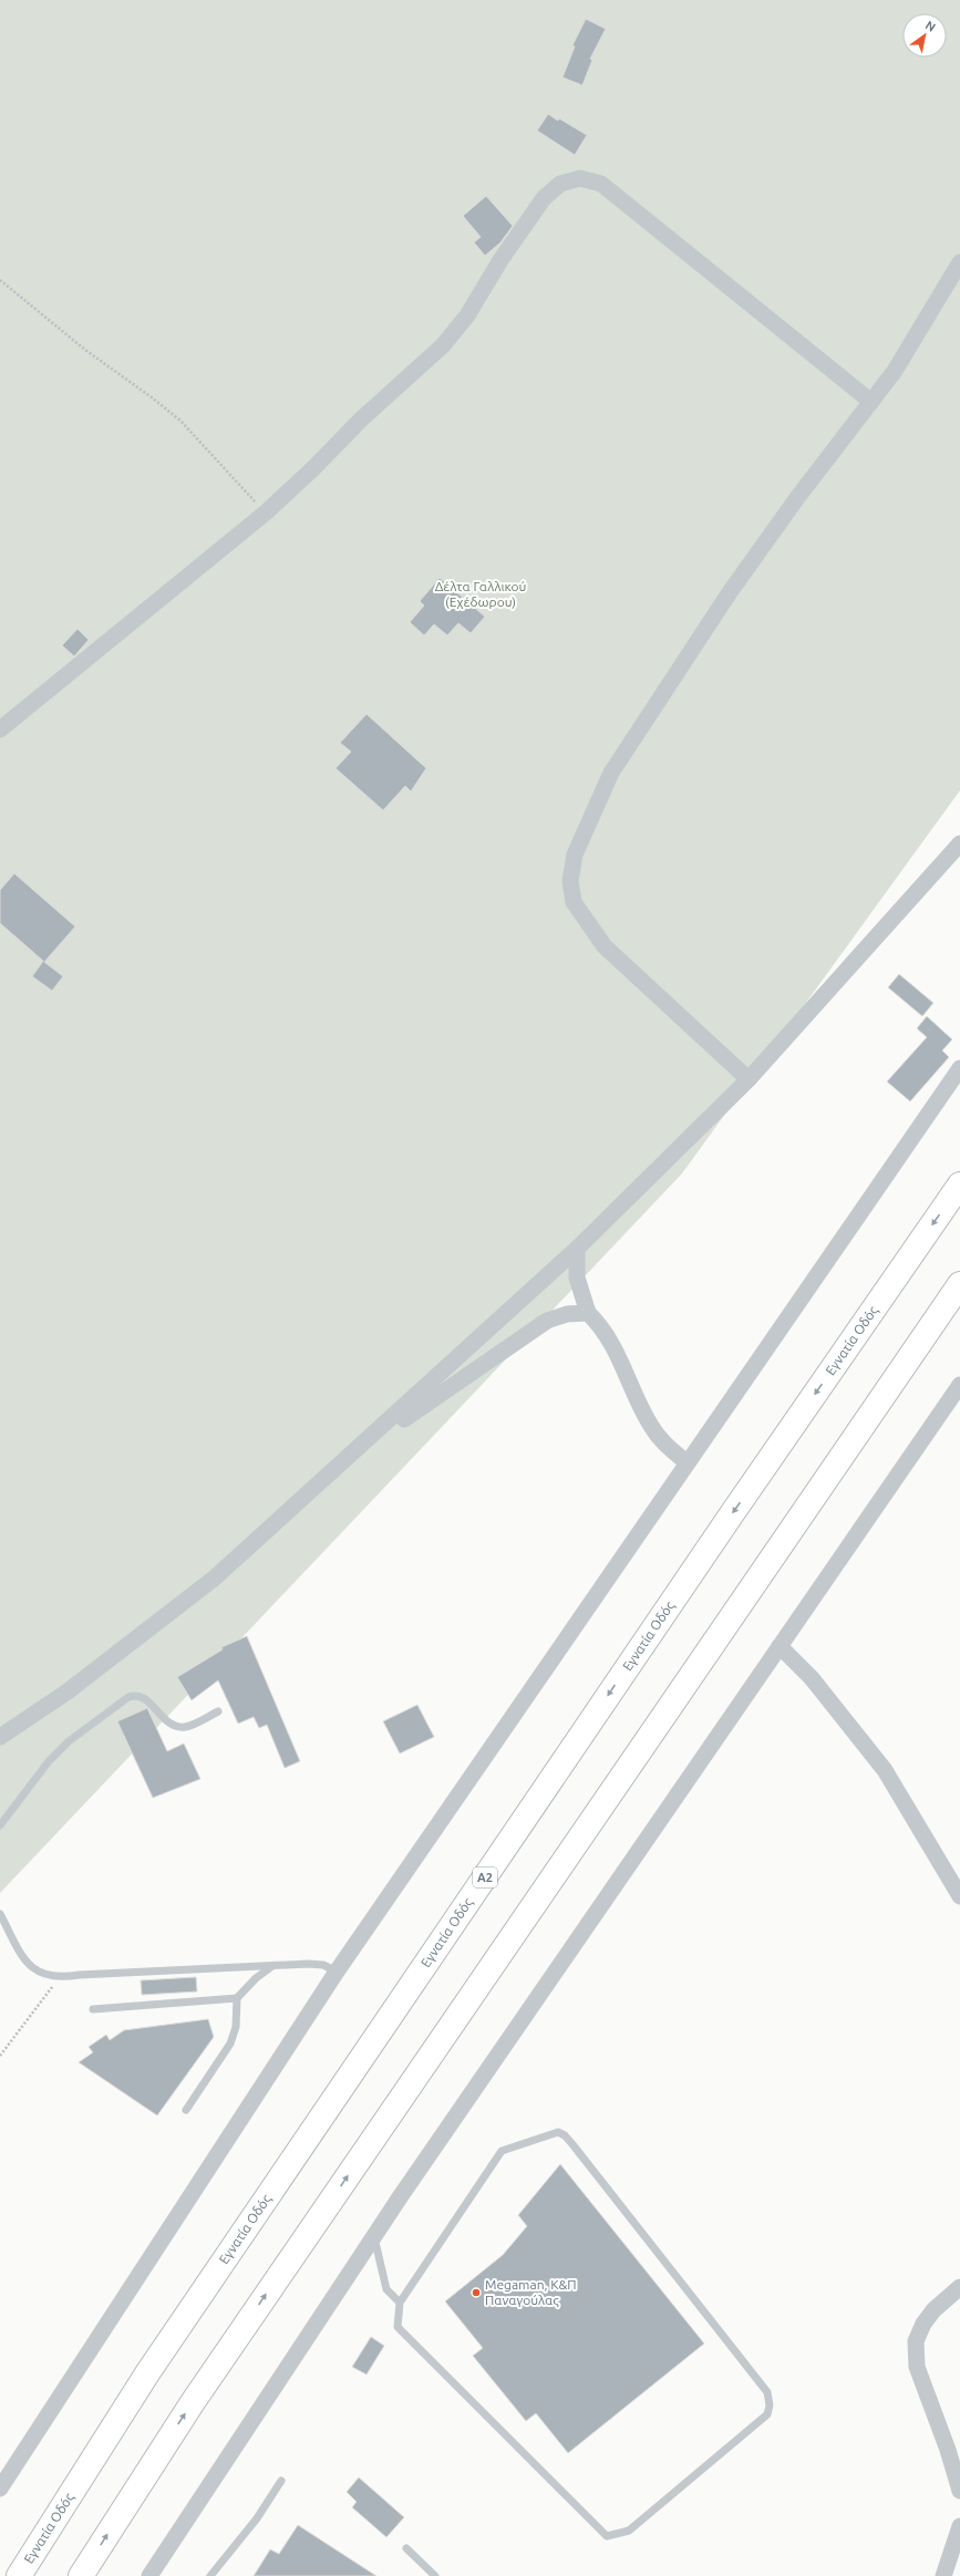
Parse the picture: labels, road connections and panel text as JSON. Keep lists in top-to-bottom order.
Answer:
{
  "streets": {
    "highway": ["Εγνατία Οδός", "Α2"]
  },
  "parks": ["Δέλτα Γαλλικού (Εχέδωρου)"],
  "places": ["Megaman, Κ&Π Παναγούλας"],
  "north": "top right"
}
